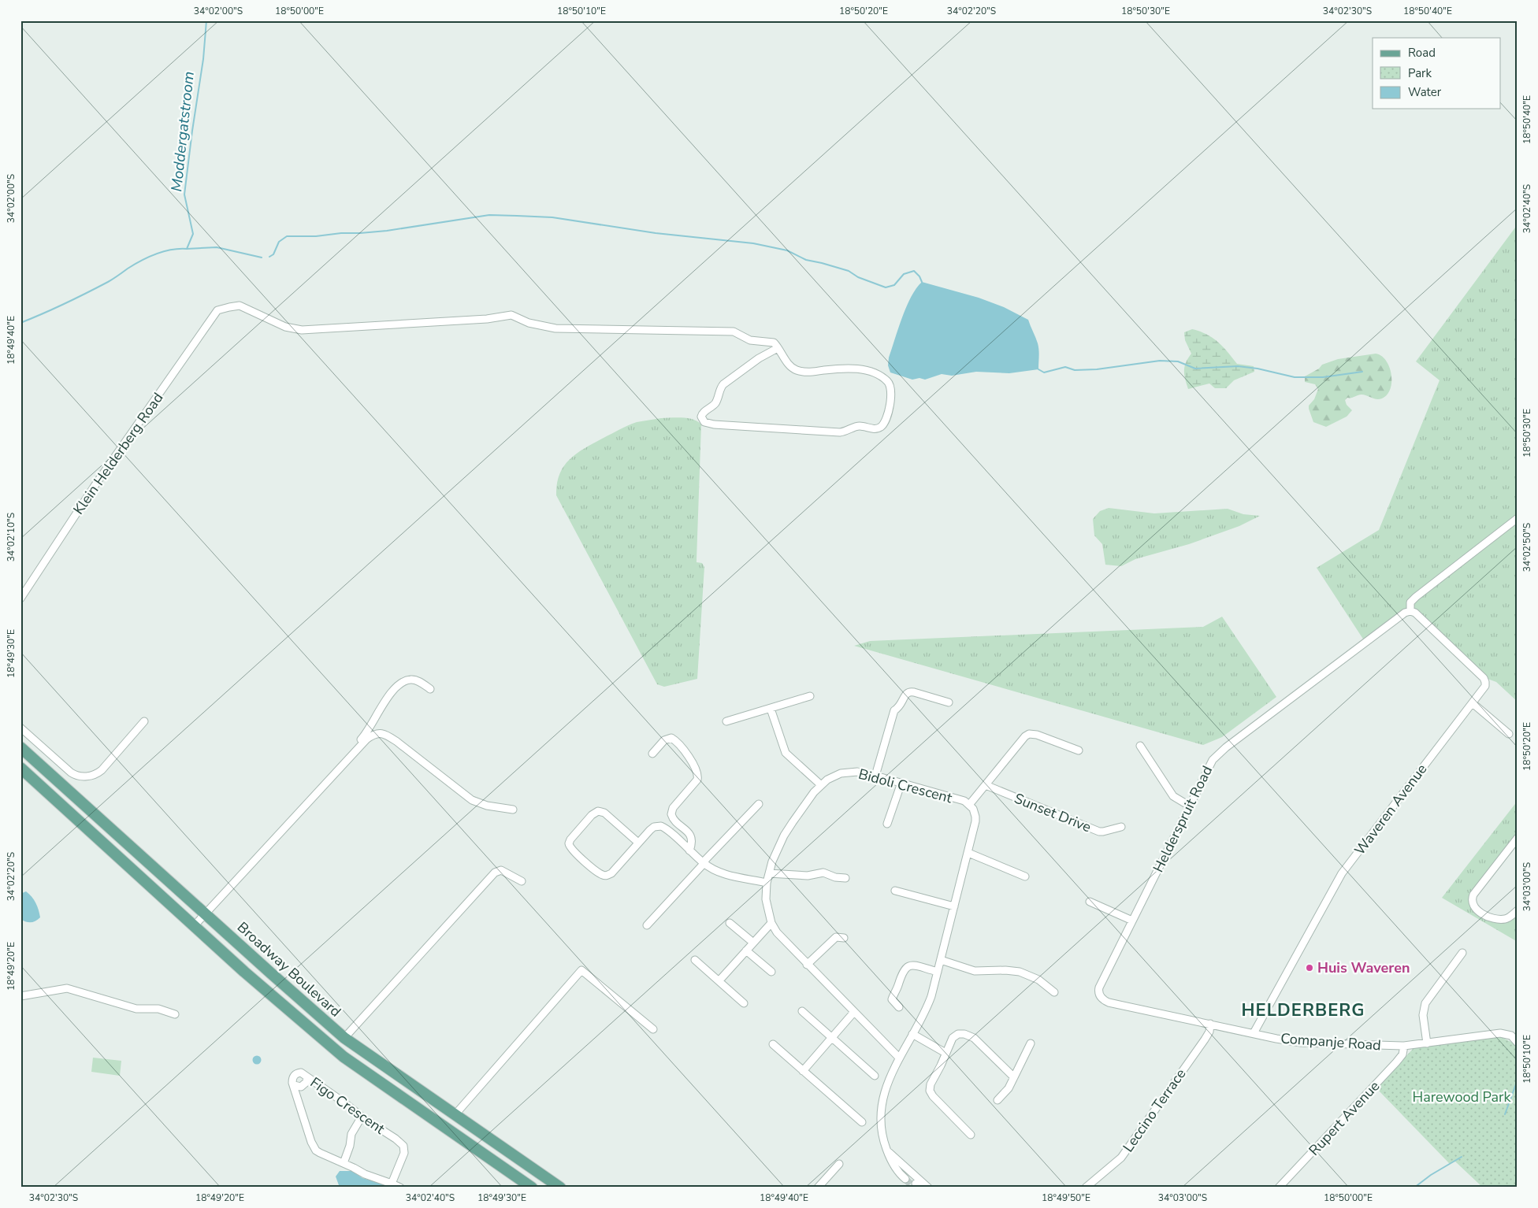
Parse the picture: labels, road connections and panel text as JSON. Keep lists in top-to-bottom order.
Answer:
{
  "streets": {
    "main road": ["Broadway Boulevard"],
    "street": [
      "Klein Helderberg Road",
      "Bidoli Crescent",
      "Waveren Avenue",
      "Sunset Drive",
      "Helderspruit Road",
      "Companje Road",
      "Figo Crescent",
      "Leccino Terrace",
      "Rupert Avenue"
    ]
  },
  "crossings": [
    ["Waveren Avenue", "Helderspruit Road"],
    ["Waveren Avenue", "Companje Road"],
    ["Helderspruit Road", "Companje Road"],
    ["Companje Road", "Leccino Terrace"],
    ["Companje Road", "Rupert Avenue"]
  ],
  "districts": ["HELDERBERG"],
  "water": ["Moddergatstroom"],
  "parks": ["Harewood Park"],
  "places": ["Huis Waveren"],
  "legend": ["Road", "Park", "Water"],
  "coordinates": [
    "34°02'00\"S",
    "18°50'00\"E",
    "18°50'10\"E",
    "18°50'20\"E",
    "34°02'20\"S",
    "18°50'30\"E",
    "34°02'30\"S",
    "18°50'40\"E",
    "34°02'40\"S",
    "18°49'40\"E",
    "34°02'10\"S",
    "34°02'50\"S",
    "18°49'30\"E",
    "34°03'00\"S",
    "18°49'20\"E",
    "18°49'50\"E"
  ]
}
